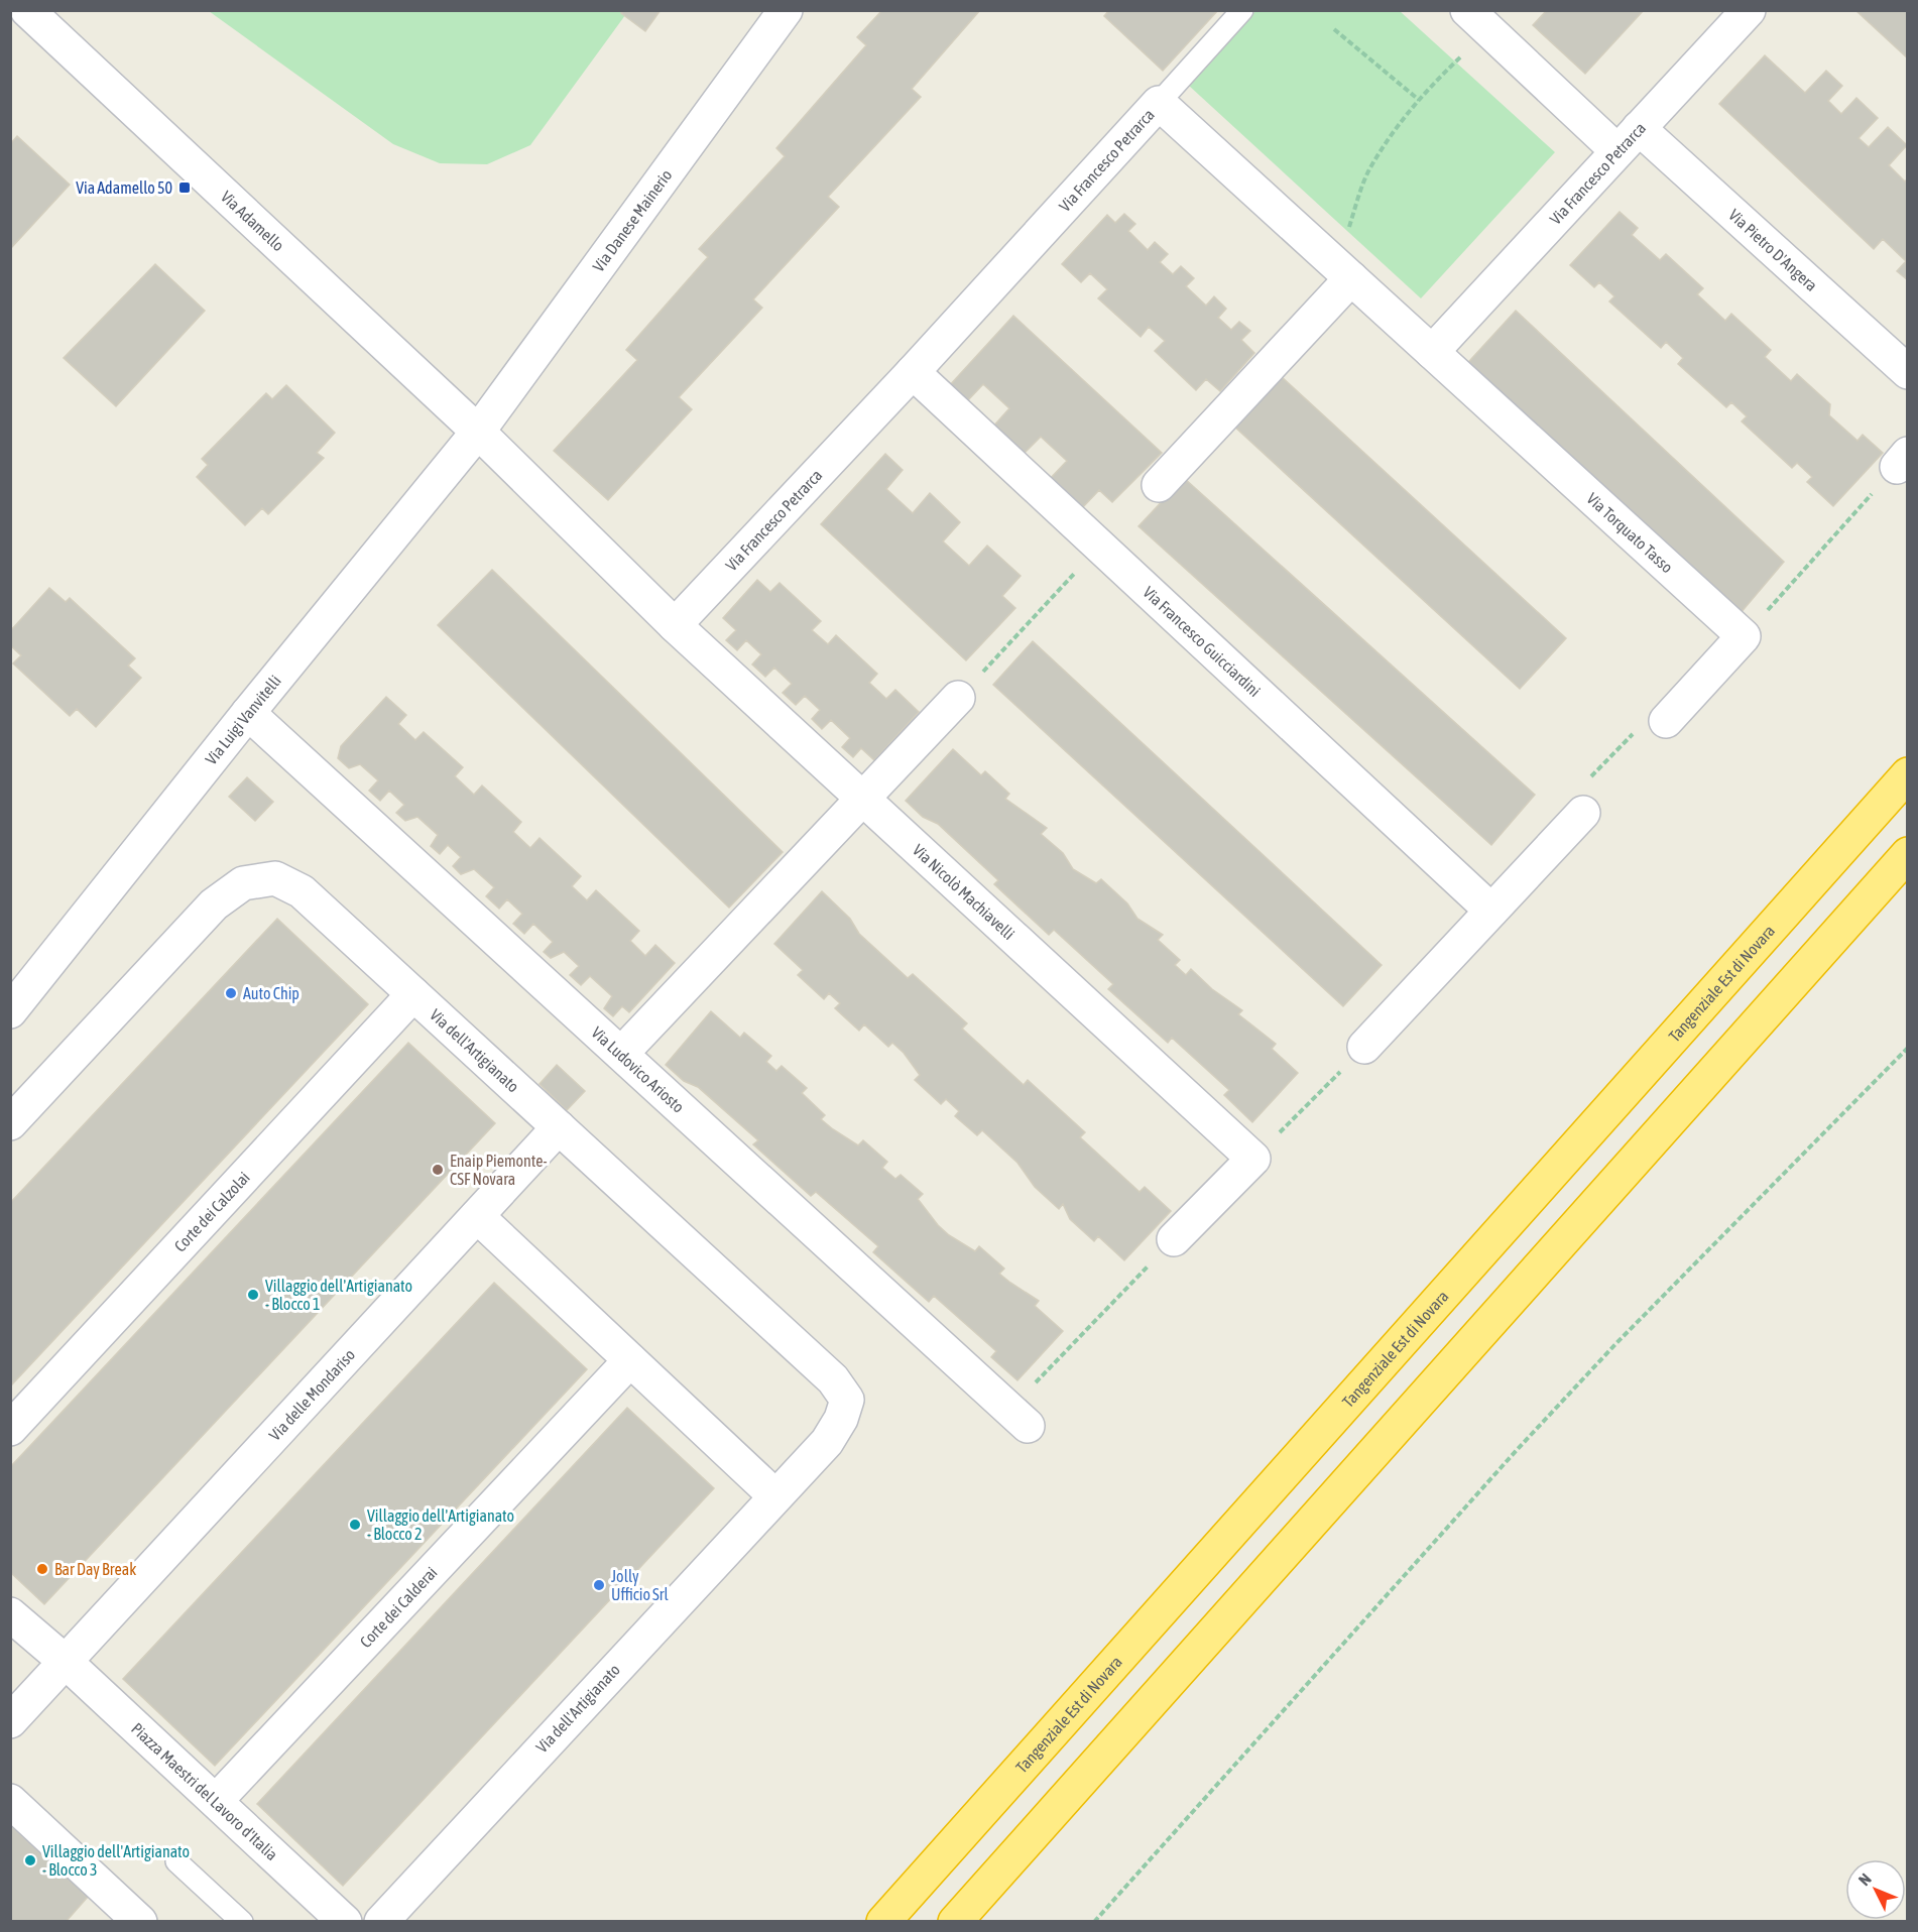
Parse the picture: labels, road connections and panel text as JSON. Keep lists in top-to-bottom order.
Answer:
{
  "streets": {
    "highway": ["Tangenziale Est di Novara"],
    "street": [
      "Via Francesco Petrarca",
      "Via Adamello",
      "Via Danese Mainerio",
      "Via Pietro D'Angera",
      "Via Torquato Tasso",
      "Via Francesco Guicciardini",
      "Via Luigi Vanvitelli",
      "Via Nicolò Machiavelli",
      "Via dell'Artigianato",
      "Via Ludovico Ariosto",
      "Corte dei Calzolai",
      "Via delle Mondariso",
      "Corte dei Calderai",
      "Piazza Maestri del Lavoro d'Italia"
    ]
  },
  "crossings": [
    ["Via Francesco Petrarca", "Via Pietro D'Angera"],
    ["Via Francesco Petrarca", "Via Torquato Tasso"],
    ["Via Francesco Petrarca", "Via Francesco Guicciardini"],
    ["Via Francesco Petrarca", "Via Nicolò Machiavelli"],
    ["Via Adamello", "Via Danese Mainerio"],
    ["Via Adamello", "Via Luigi Vanvitelli"],
    ["Via Danese Mainerio", "Via Luigi Vanvitelli"],
    ["Via Luigi Vanvitelli", "Via Ludovico Ariosto"],
    ["Via dell'Artigianato", "Corte dei Calzolai"],
    ["Via dell'Artigianato", "Via delle Mondariso"],
    ["Via delle Mondariso", "Piazza Maestri del Lavoro d'Italia"],
    ["Corte dei Calderai", "Piazza Maestri del Lavoro d'Italia"]
  ],
  "places": {
    "transit": ["Via Adamello 50"],
    "other": [
      "Auto Chip",
      "Enaip Piemonte- CSF Novara",
      "Villaggio dell'Artigianato - Blocco 1",
      "Villaggio dell'Artigianato - Blocco 2",
      "Bar Day Break",
      "Jolly Ufficio Srl",
      "Villaggio dell'Artigianato - Blocco 3"
    ]
  },
  "north": "top left"
}
